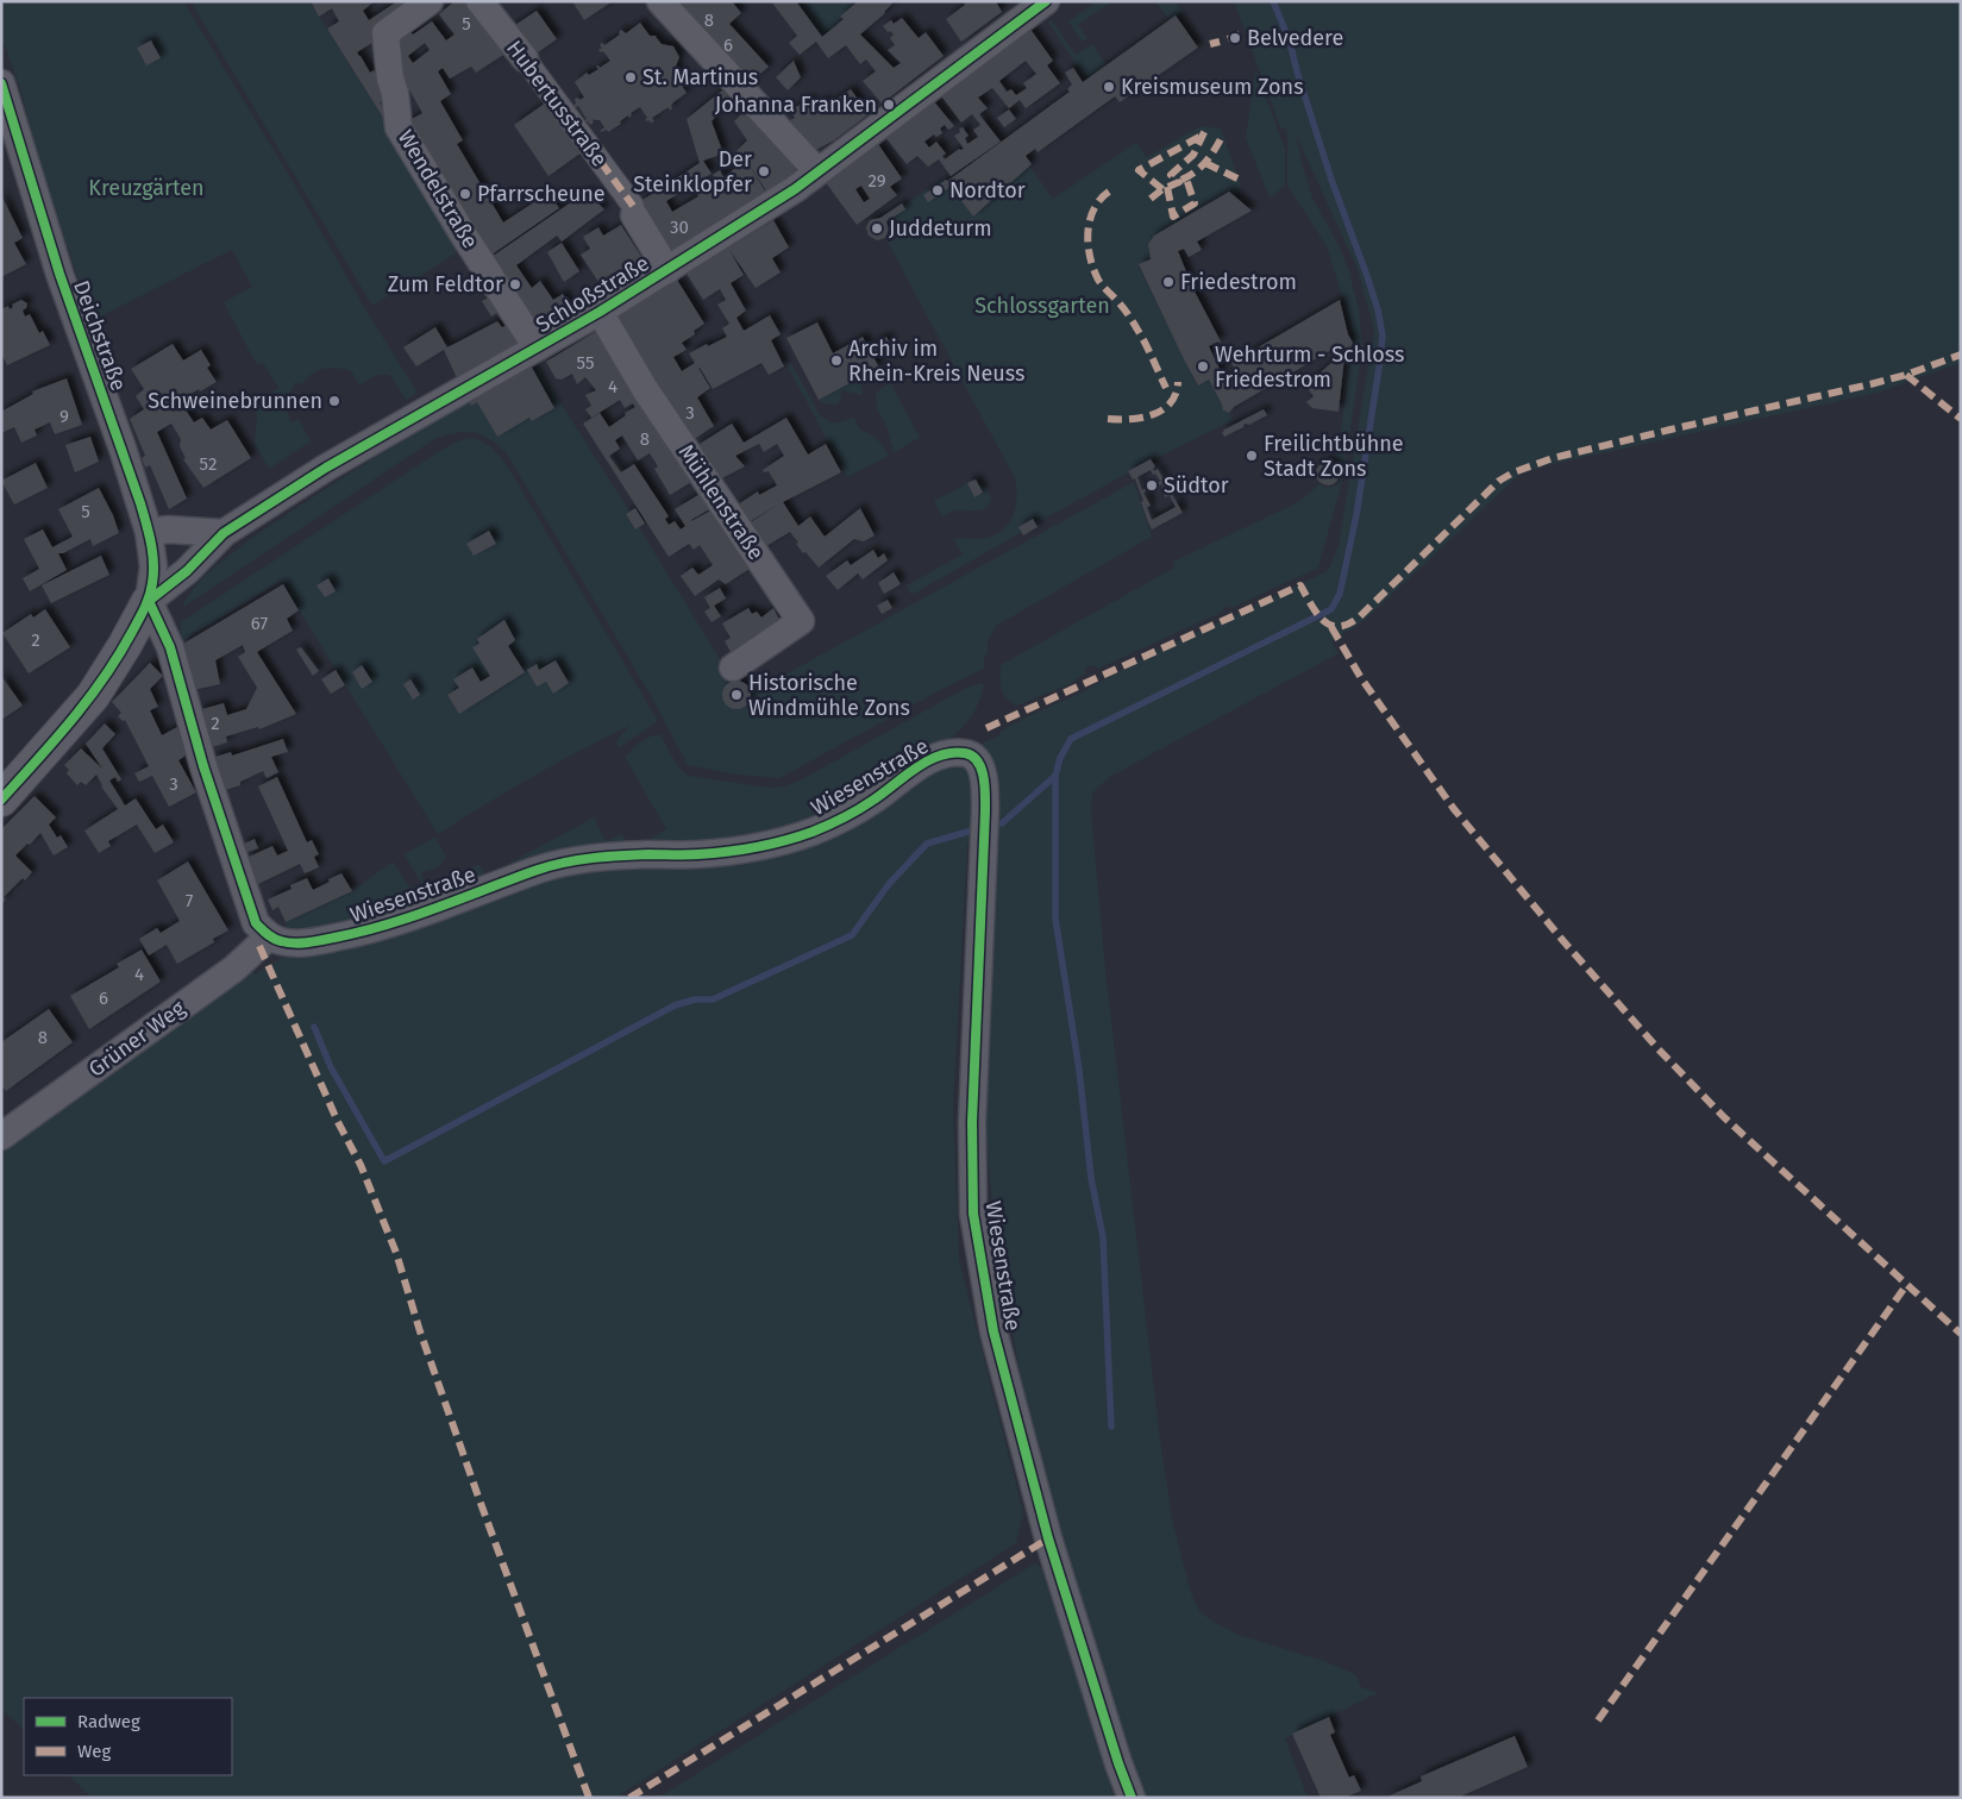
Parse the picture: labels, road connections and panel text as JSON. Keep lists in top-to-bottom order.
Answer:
{
  "streets": {
    "street": [
      "Hubertusstraße",
      "Wendelstraße",
      "Schloßstraße",
      "Deichstraße",
      "Mühlenstraße",
      "Wiesenstraße",
      "Grüner Weg"
    ]
  },
  "crossings": [
    ["Hubertusstraße", "Schloßstraße"],
    ["Wendelstraße", "Schloßstraße"],
    ["Schloßstraße", "Deichstraße"],
    ["Schloßstraße", "Mühlenstraße"],
    ["Wiesenstraße", "Grüner Weg"]
  ],
  "parks": ["Kreuzgärten", "Schlossgarten"],
  "places": [
    "Belvedere",
    "St. Martinus",
    "Kreismuseum Zons",
    "Johanna Franken",
    "Der Steinklopfer",
    "Nordtor",
    "Pfarrscheune",
    "Juddeturm",
    "Friedestrom",
    "Zum Feldtor",
    "Archiv im Rhein-Kreis Neuss",
    "Wehrturm - Schloss Friedestrom",
    "Schweinebrunnen",
    "Freilichtbühne Stadt Zons",
    "Südtor",
    "Historische Windmühle Zons"
  ],
  "house_numbers": [
    "8",
    "5",
    "6",
    "29",
    "30",
    "55",
    "4",
    "3",
    "9",
    "8",
    "52",
    "5",
    "67",
    "2",
    "2",
    "3",
    "7",
    "4",
    "6",
    "8"
  ],
  "legend": ["Radweg", "Weg"]
}
